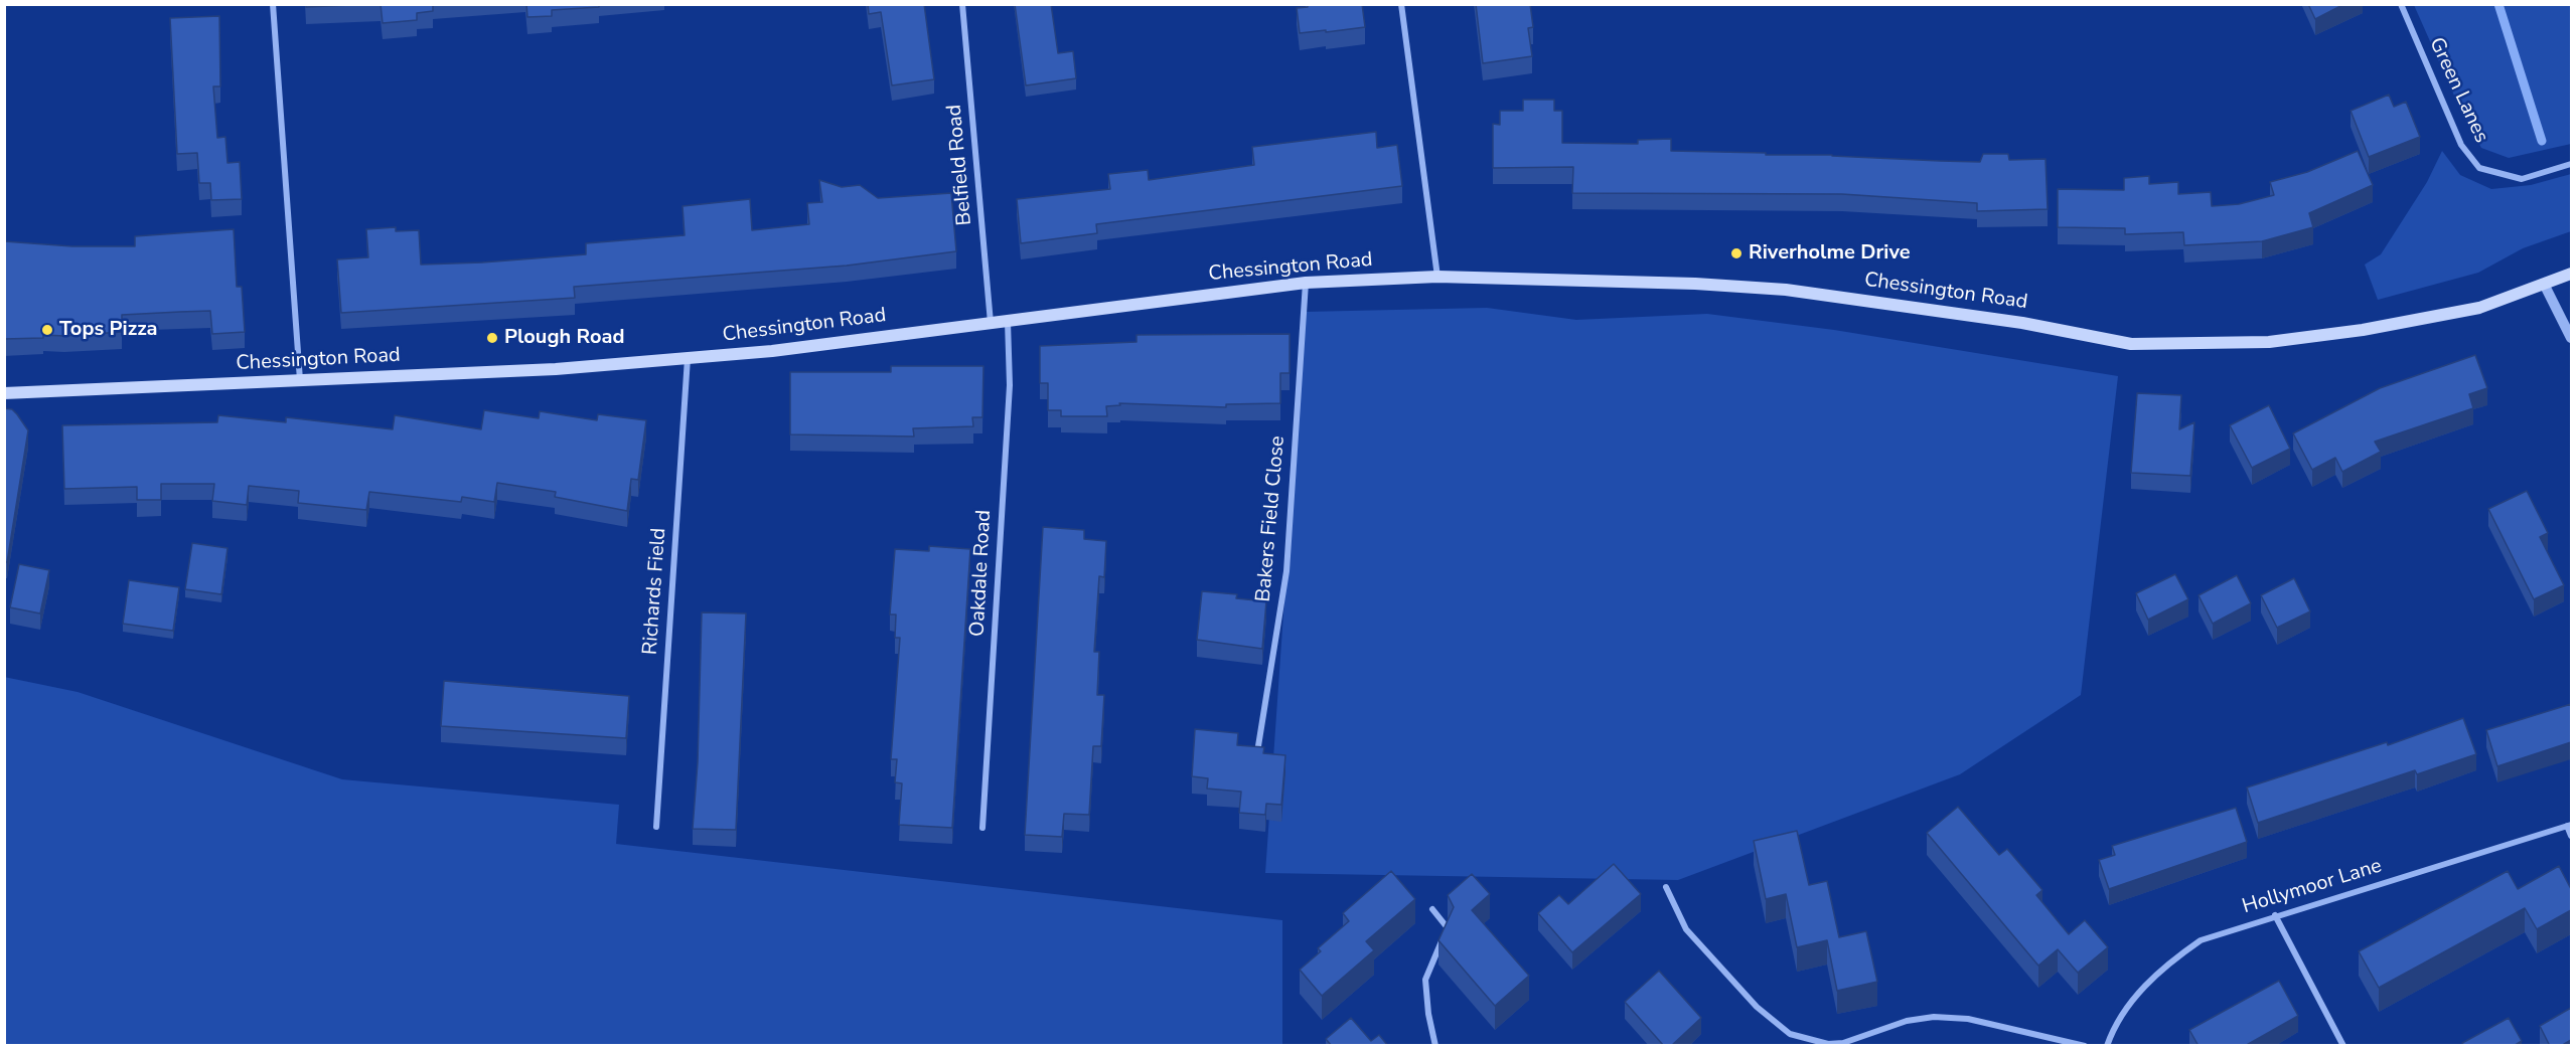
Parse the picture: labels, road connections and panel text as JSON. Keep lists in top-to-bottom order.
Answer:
{
  "streets": {
    "main road": ["Chessington Road"],
    "street": [
      "Green Lanes",
      "Belfield Road",
      "Bakers Field Close",
      "Oakdale Road",
      "Richards Field",
      "Hollymoor Lane"
    ]
  },
  "crossings": [
    ["Belfield Road", "Chessington Road"],
    ["Chessington Road", "Bakers Field Close"],
    ["Chessington Road", "Oakdale Road"],
    ["Chessington Road", "Richards Field"]
  ],
  "places": ["Riverholme Drive", "Tops Pizza", "Plough Road"]
}
